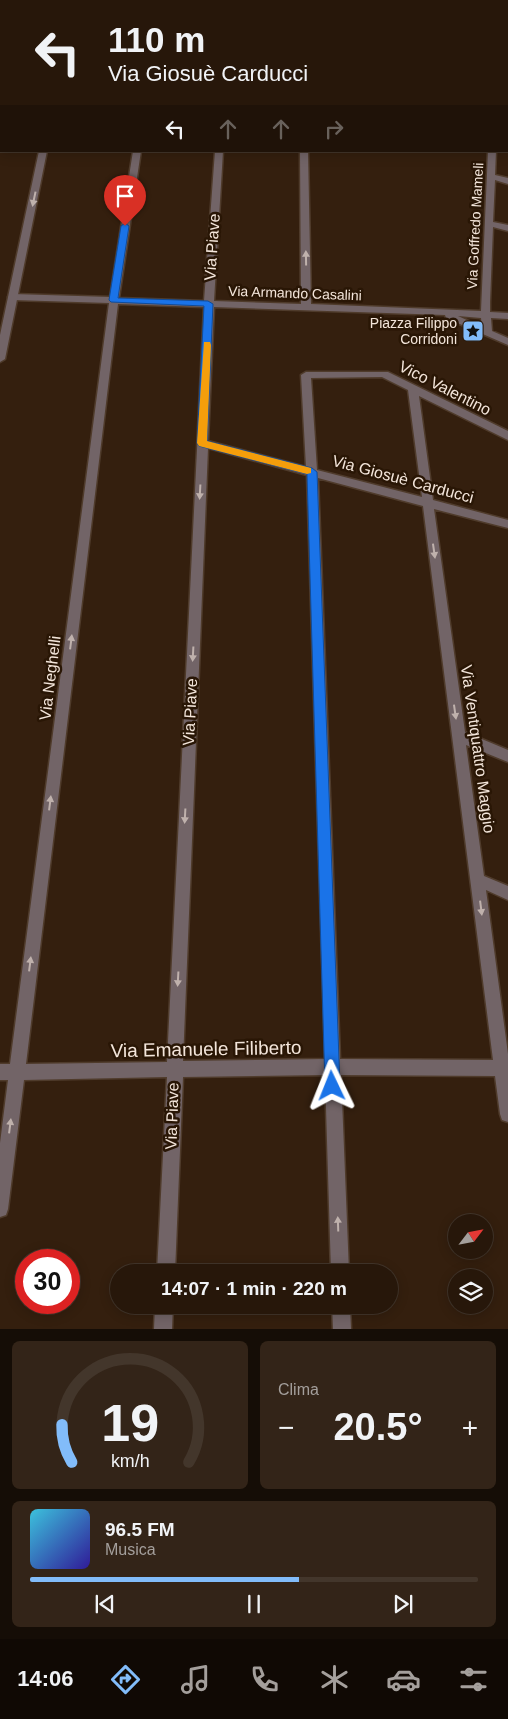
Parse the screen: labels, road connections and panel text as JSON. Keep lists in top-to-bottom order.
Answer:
{
  "streets": {
    "street": [
      "Via Goffredo Mameli",
      "Via Piave",
      "Via Armando Casalini",
      "Vico Valentino",
      "Via Giosuè Carducci",
      "Via Neghelli",
      "Via Ventiquattro Maggio",
      "Via Emanuele Filiberto"
    ]
  },
  "crossings": [
    ["Via Goffredo Mameli", "Via Armando Casalini"],
    ["Via Piave", "Via Armando Casalini"],
    ["Via Piave", "Via Giosuè Carducci"],
    ["Via Piave", "Via Emanuele Filiberto"],
    ["Via Armando Casalini", "Via Neghelli"],
    ["Vico Valentino", "Via Giosuè Carducci"],
    ["Vico Valentino", "Via Ventiquattro Maggio"],
    ["Via Giosuè Carducci", "Via Ventiquattro Maggio"],
    ["Via Neghelli", "Via Emanuele Filiberto"],
    ["Via Ventiquattro Maggio", "Via Emanuele Filiberto"]
  ],
  "one_way": ["Via Piave", "Via Neghelli", "Via Ventiquattro Maggio"],
  "places": {
    "place": ["Piazza Filippo Corridoni"]
  },
  "north": "top right",
  "page": {
    "turn": ["110 m", "Via Giosuè Carducci"],
    "limit": "30",
    "trip": "14:07 · 1 min · 220 m",
    "tile": "Clima",
    "heat": ["−", "20.5°", "+"],
    "song": ["96.5 FM", "Musica"],
    "tabs": "14:06",
    "gauge": ["19", "km/h"]
  }
}
